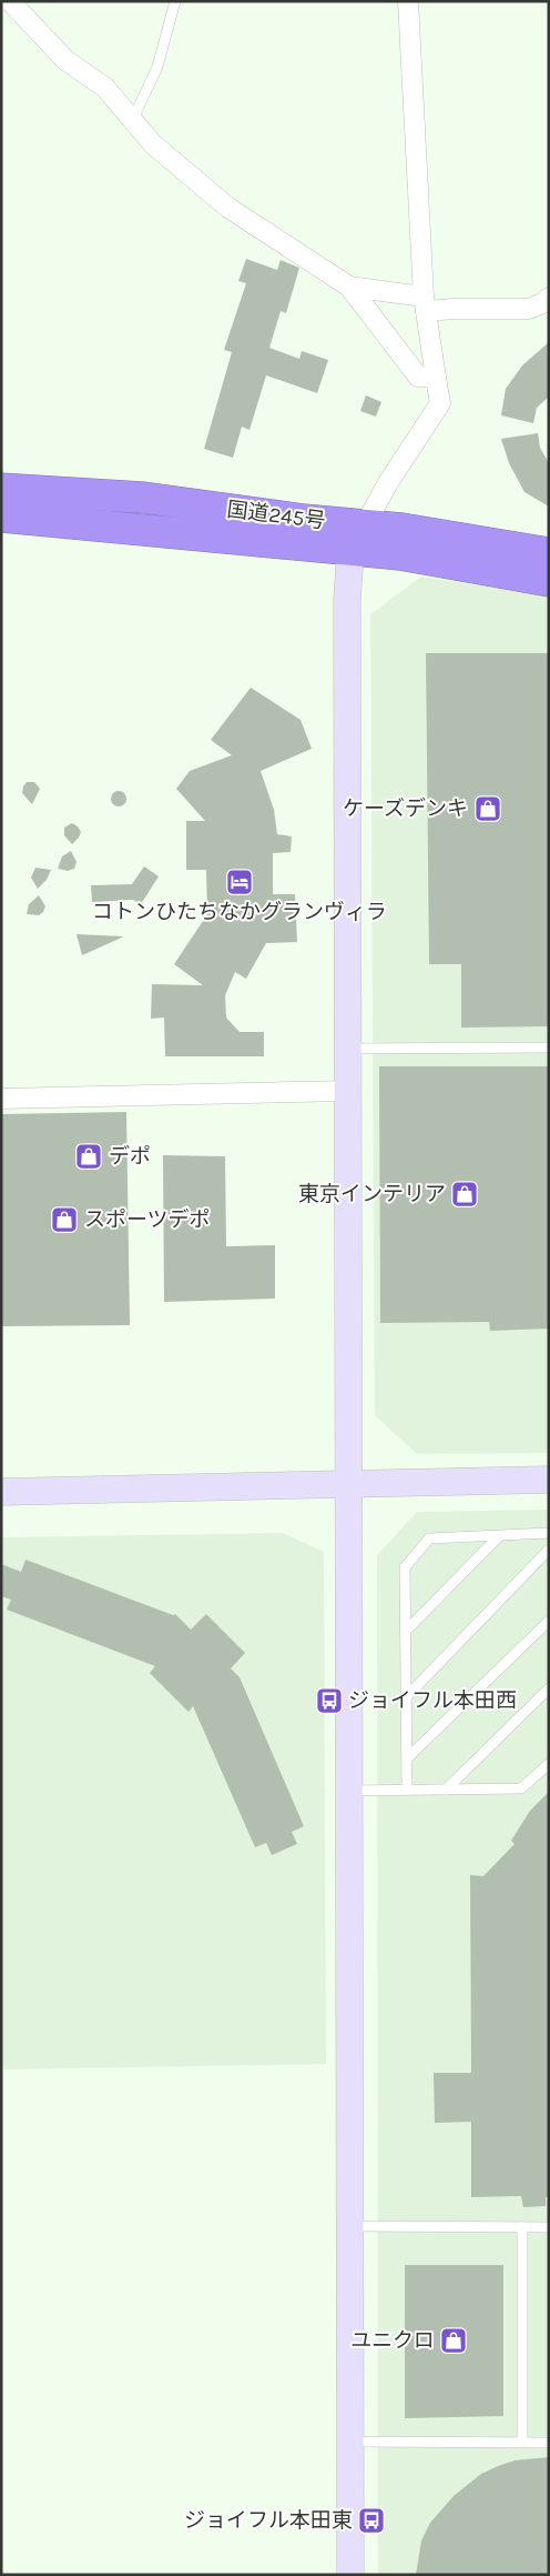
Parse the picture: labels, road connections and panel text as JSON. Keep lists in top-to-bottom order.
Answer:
{
  "streets": {
    "highway": ["国道245号"]
  },
  "places": {
    "shop": [
      "ケーズデンキ",
      "デポ",
      "東京インテリア",
      "スポーツデポ",
      "ユニクロ"
    ],
    "hotel": ["コトンひたちなかグランヴィラ"],
    "bus stop": ["ジョイフル本田西", "ジョイフル本田東"]
  }
}
